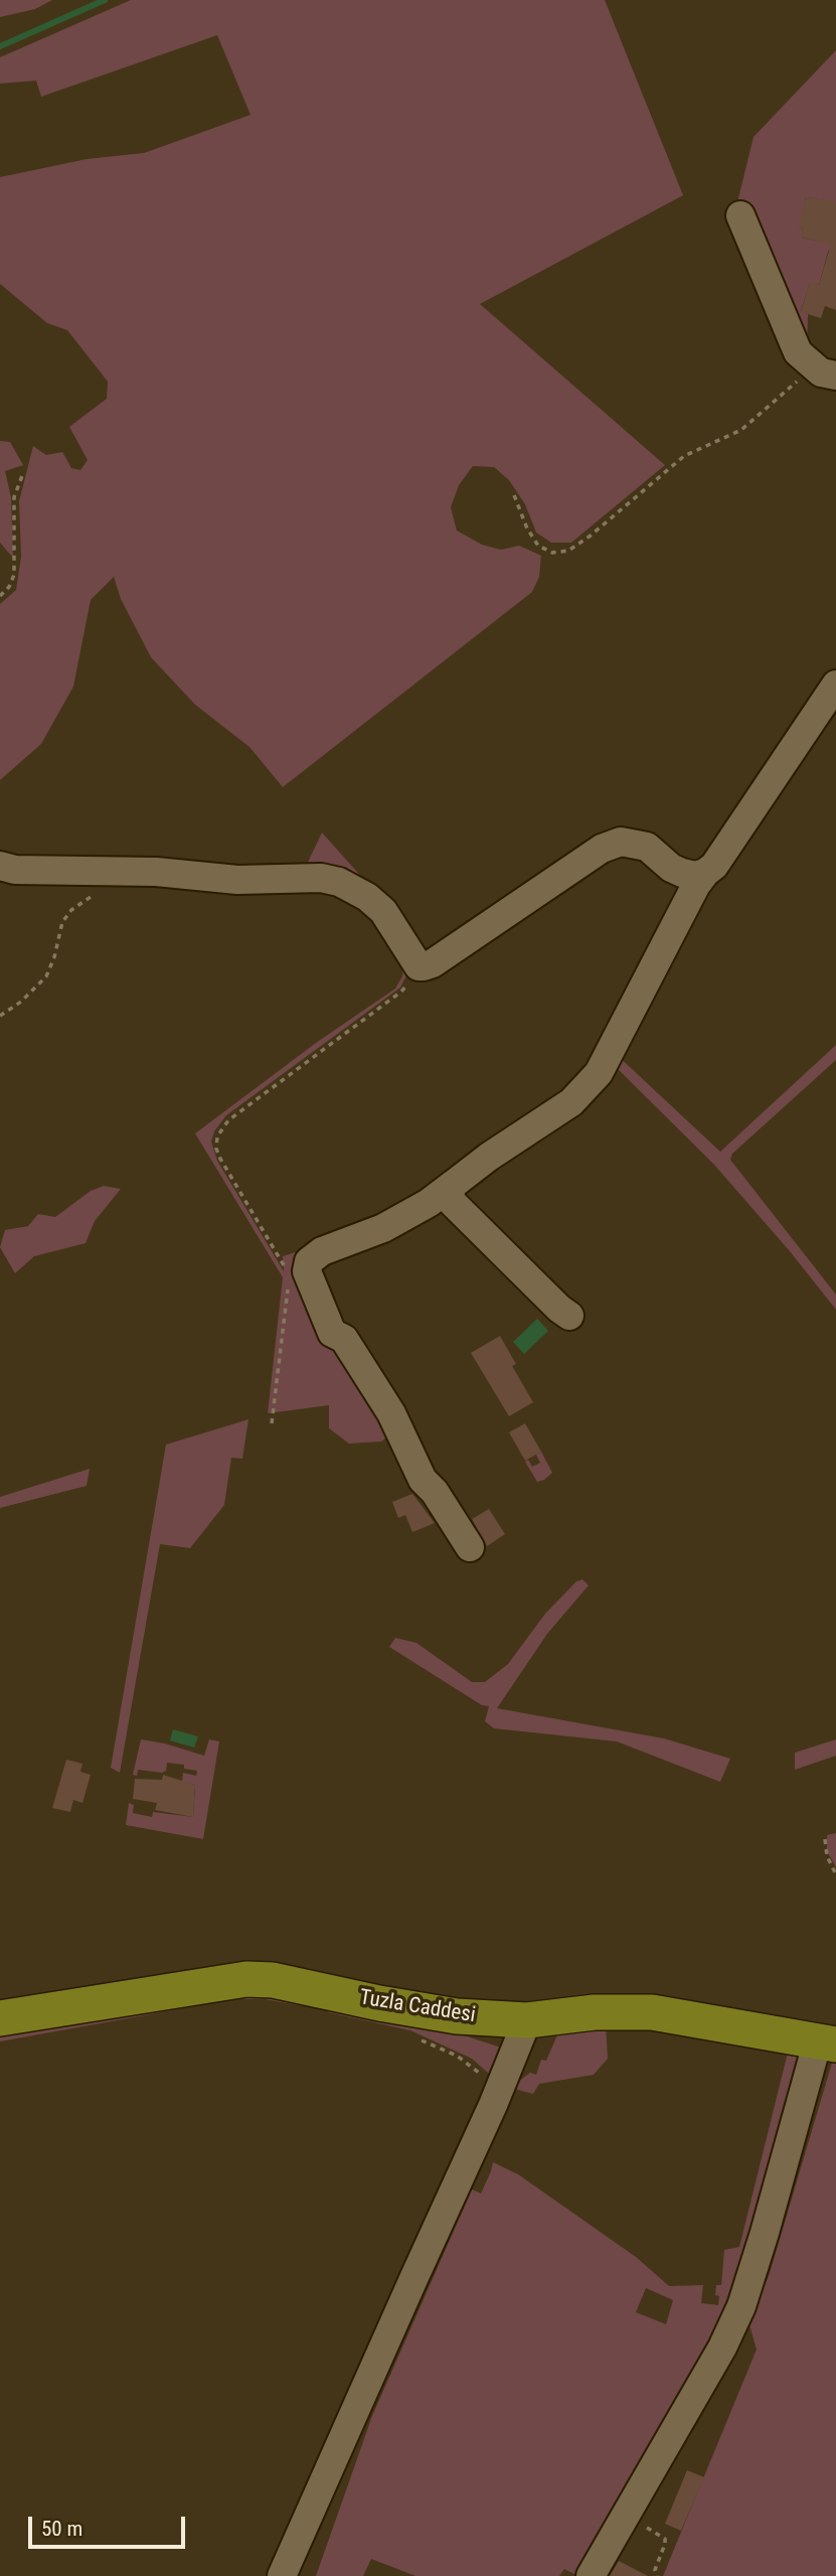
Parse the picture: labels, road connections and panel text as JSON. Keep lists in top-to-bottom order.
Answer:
{
  "streets": {
    "main road": ["Tuzla Caddesi"]
  },
  "scale_bar": "50 m"
}
